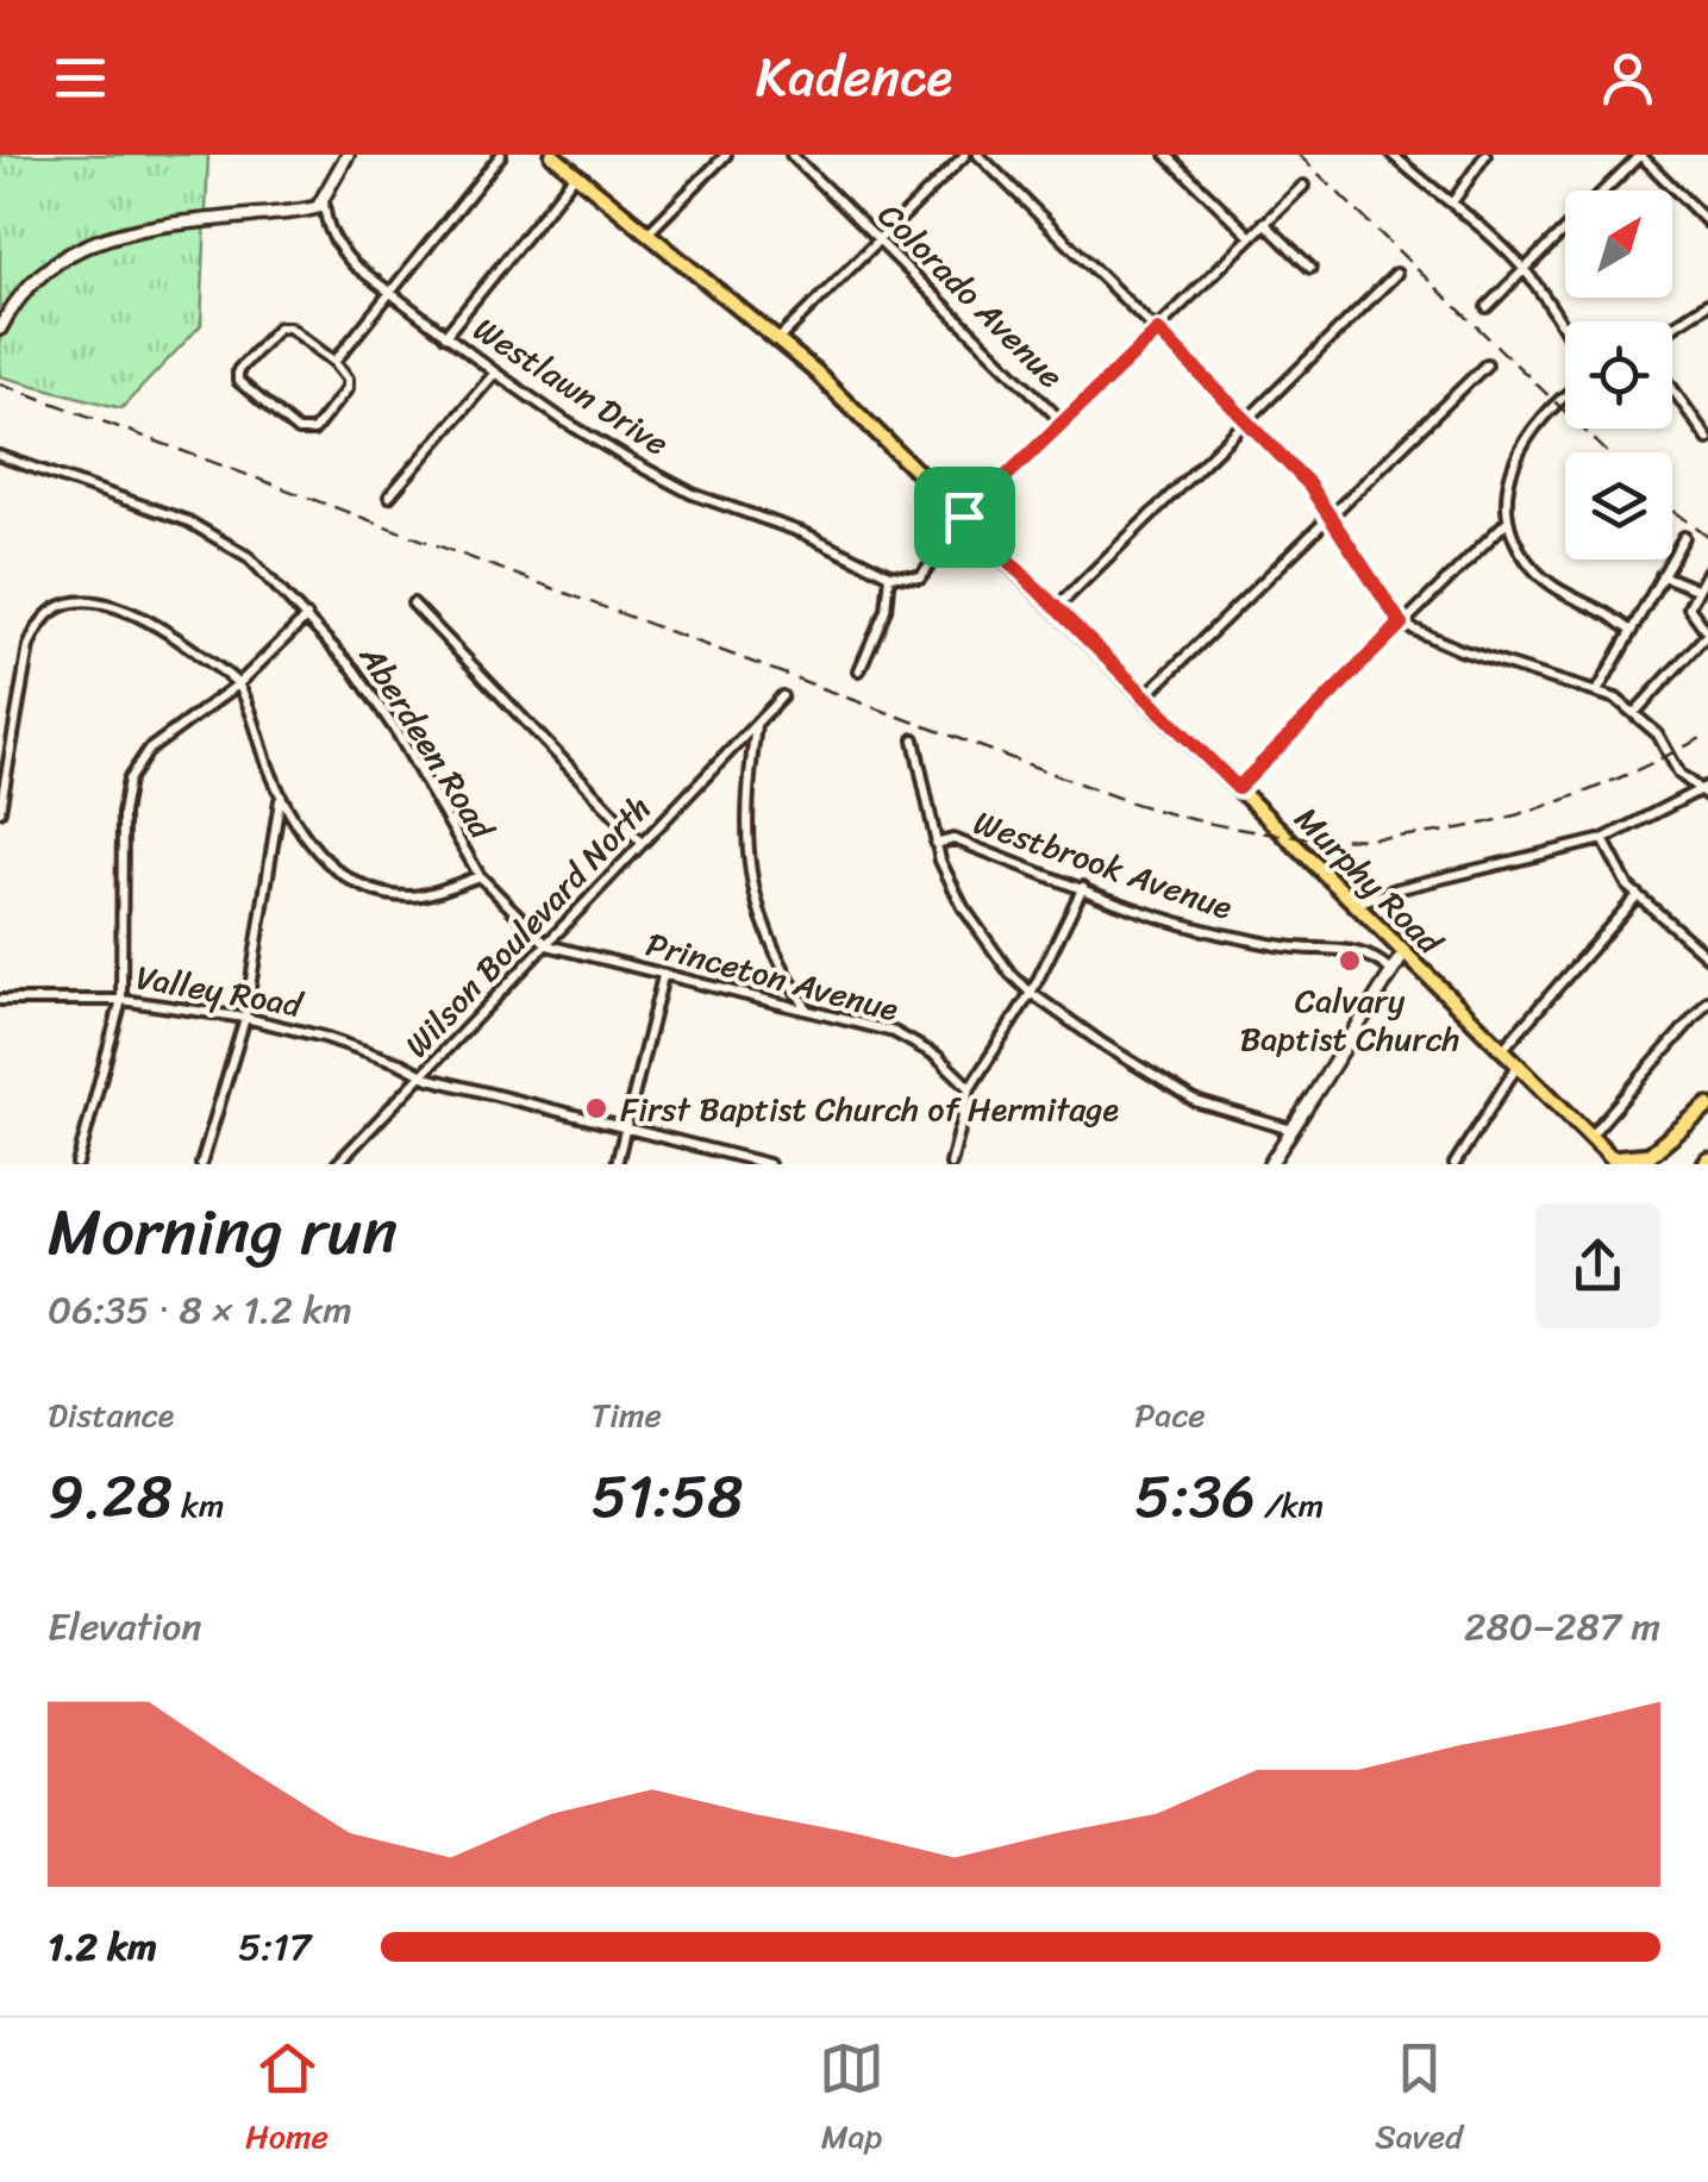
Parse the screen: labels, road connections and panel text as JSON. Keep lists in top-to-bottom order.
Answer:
{
  "streets": {
    "main road": ["Murphy Road"],
    "street": [
      "Colorado Avenue",
      "Westlawn Drive",
      "Aberdeen Road",
      "Westbrook Avenue",
      "Wilson Boulevard North",
      "Princeton Avenue",
      "Valley Road"
    ]
  },
  "crossings": [
    ["Aberdeen Road", "Wilson Boulevard North"],
    ["Aberdeen Road", "Princeton Avenue"],
    ["Wilson Boulevard North", "Princeton Avenue"],
    ["Wilson Boulevard North", "Valley Road"]
  ],
  "places": ["Calvary Baptist Church", "First Baptist Church of Hermitage"],
  "north": "top right",
  "page": {
    "header": "Kadence",
    "heading": ["Morning run", "06:35 · 8 × 1.2 km"],
    "stats": [
      ["Distance", "9.28 km"],
      ["Time", "51:58"],
      ["Pace", "5:36 /km"]
    ],
    "chart": ["Elevation", "280–287 m"],
    "list": [
      {
        "name": "1.2 km",
        "note": "5:17"
      }
    ],
    "tabs": ["Home", "Map", "Saved"]
  }
}
